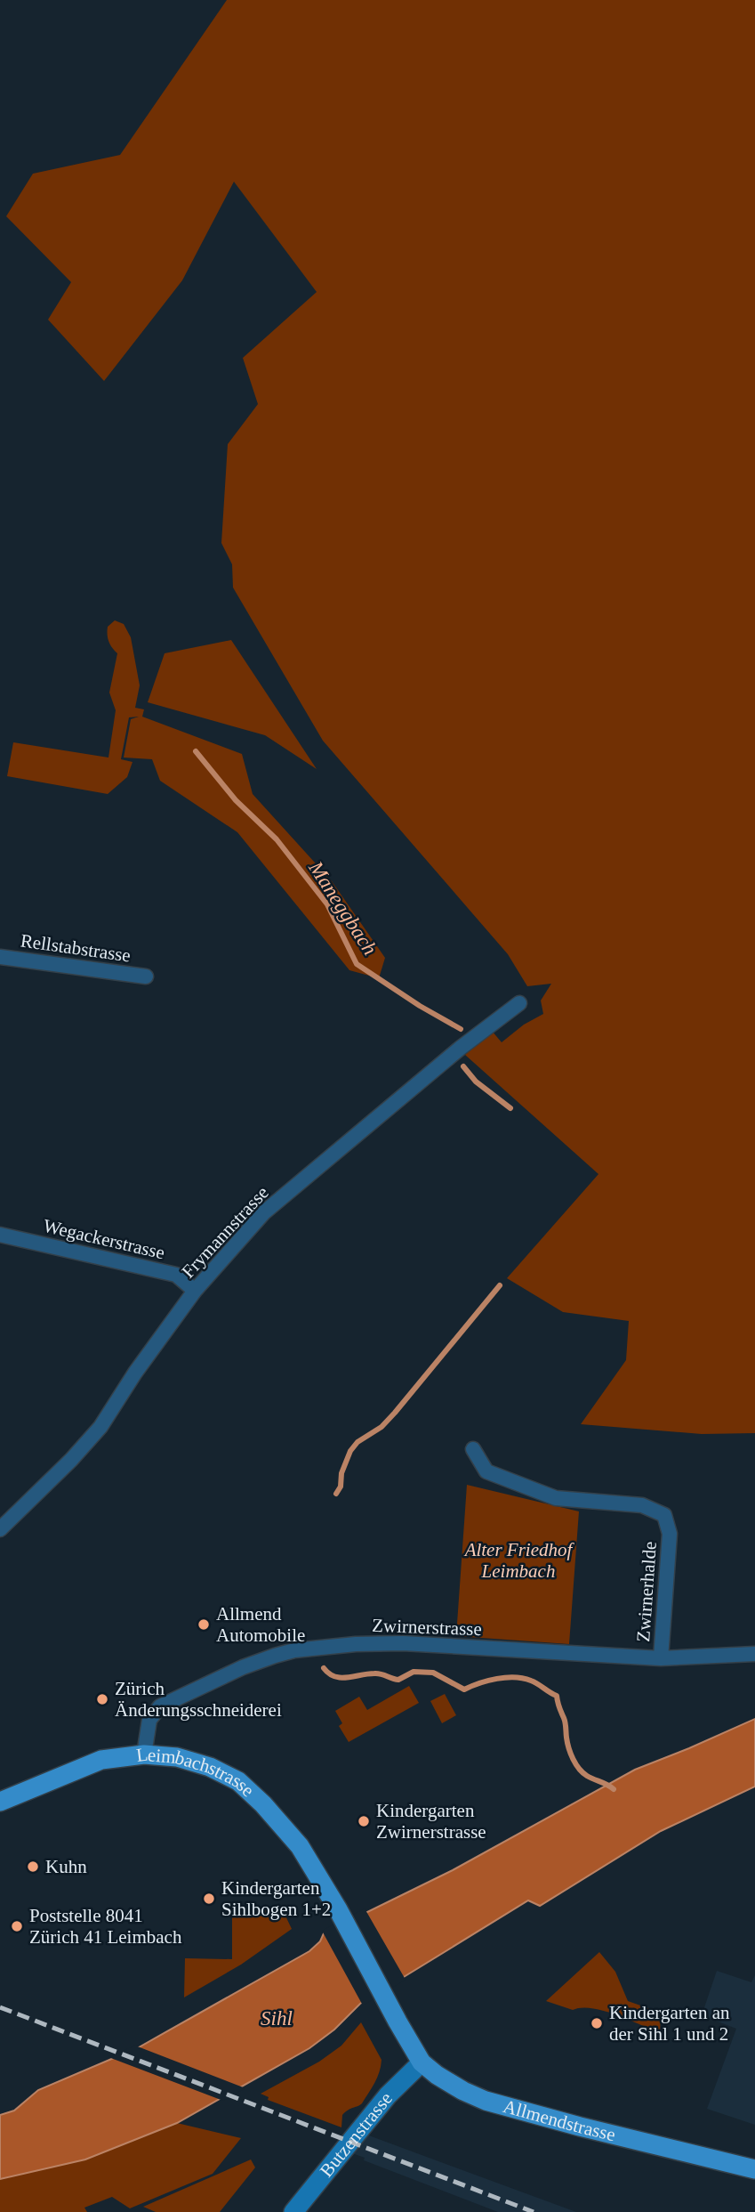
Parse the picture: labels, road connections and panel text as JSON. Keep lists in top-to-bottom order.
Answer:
{
  "streets": {
    "main road": ["Leimbachstrasse", "Allmendstrasse", "Butzenstrasse"],
    "street": [
      "Rellstabstrasse",
      "Frymannstrasse",
      "Wegackerstrasse",
      "Zwirnerhalde",
      "Zwirnerstrasse"
    ]
  },
  "crossings": [
    ["Frymannstrasse", "Wegackerstrasse"],
    ["Zwirnerhalde", "Zwirnerstrasse"],
    ["Zwirnerstrasse", "Leimbachstrasse"],
    ["Leimbachstrasse", "Allmendstrasse"],
    ["Allmendstrasse", "Butzenstrasse"]
  ],
  "water": ["Maneggbach", "Sihl"],
  "parks": ["Alter Friedhof Leimbach"],
  "places": [
    "Allmend Automobile",
    "Zürich Änderungsschneiderei",
    "Kindergarten Zwirnerstrasse",
    "Kuhn",
    "Kindergarten Sihlbogen 1+2",
    "Poststelle 8041 Zürich 41 Leimbach",
    "Kindergarten an der Sihl 1 und 2"
  ]
}
